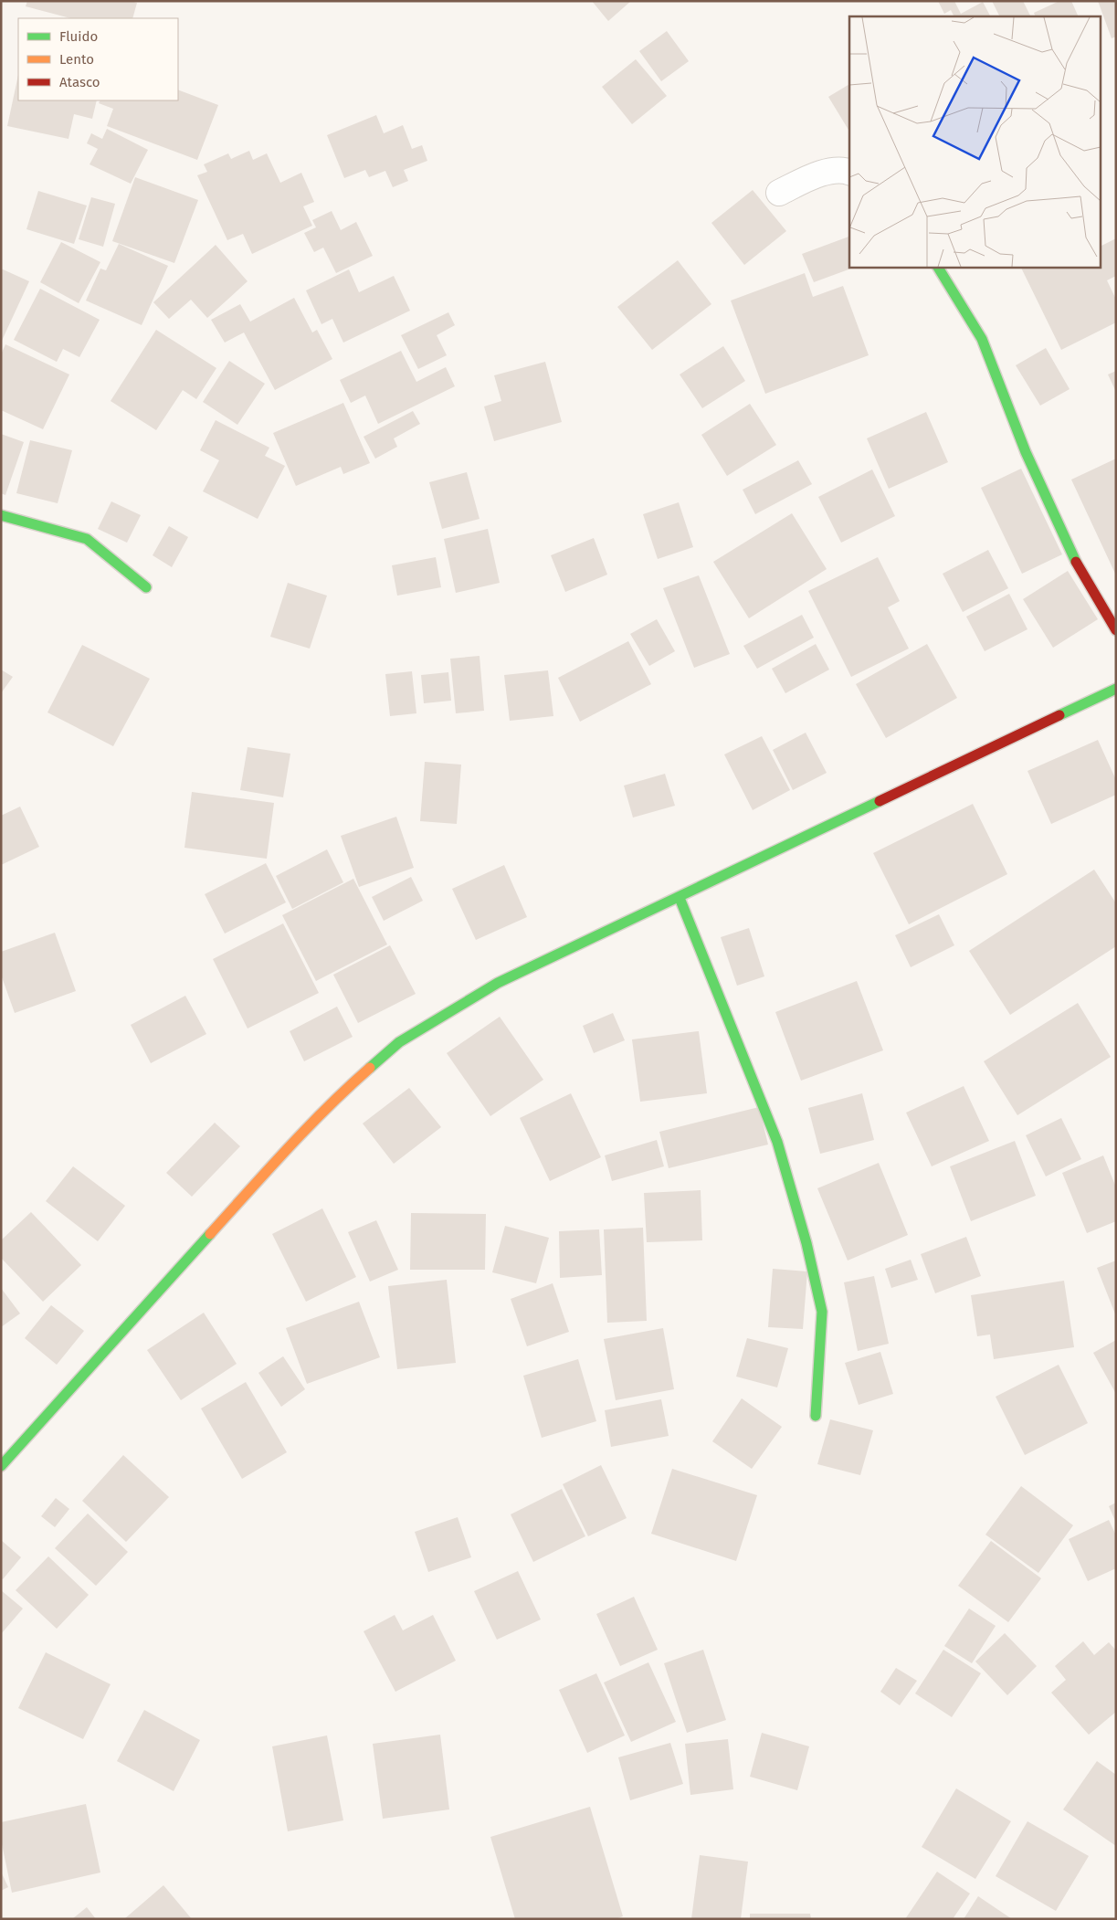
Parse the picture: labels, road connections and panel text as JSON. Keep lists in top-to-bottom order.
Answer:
{
  "legend": ["Fluido", "Lento", "Atasco"]
}
